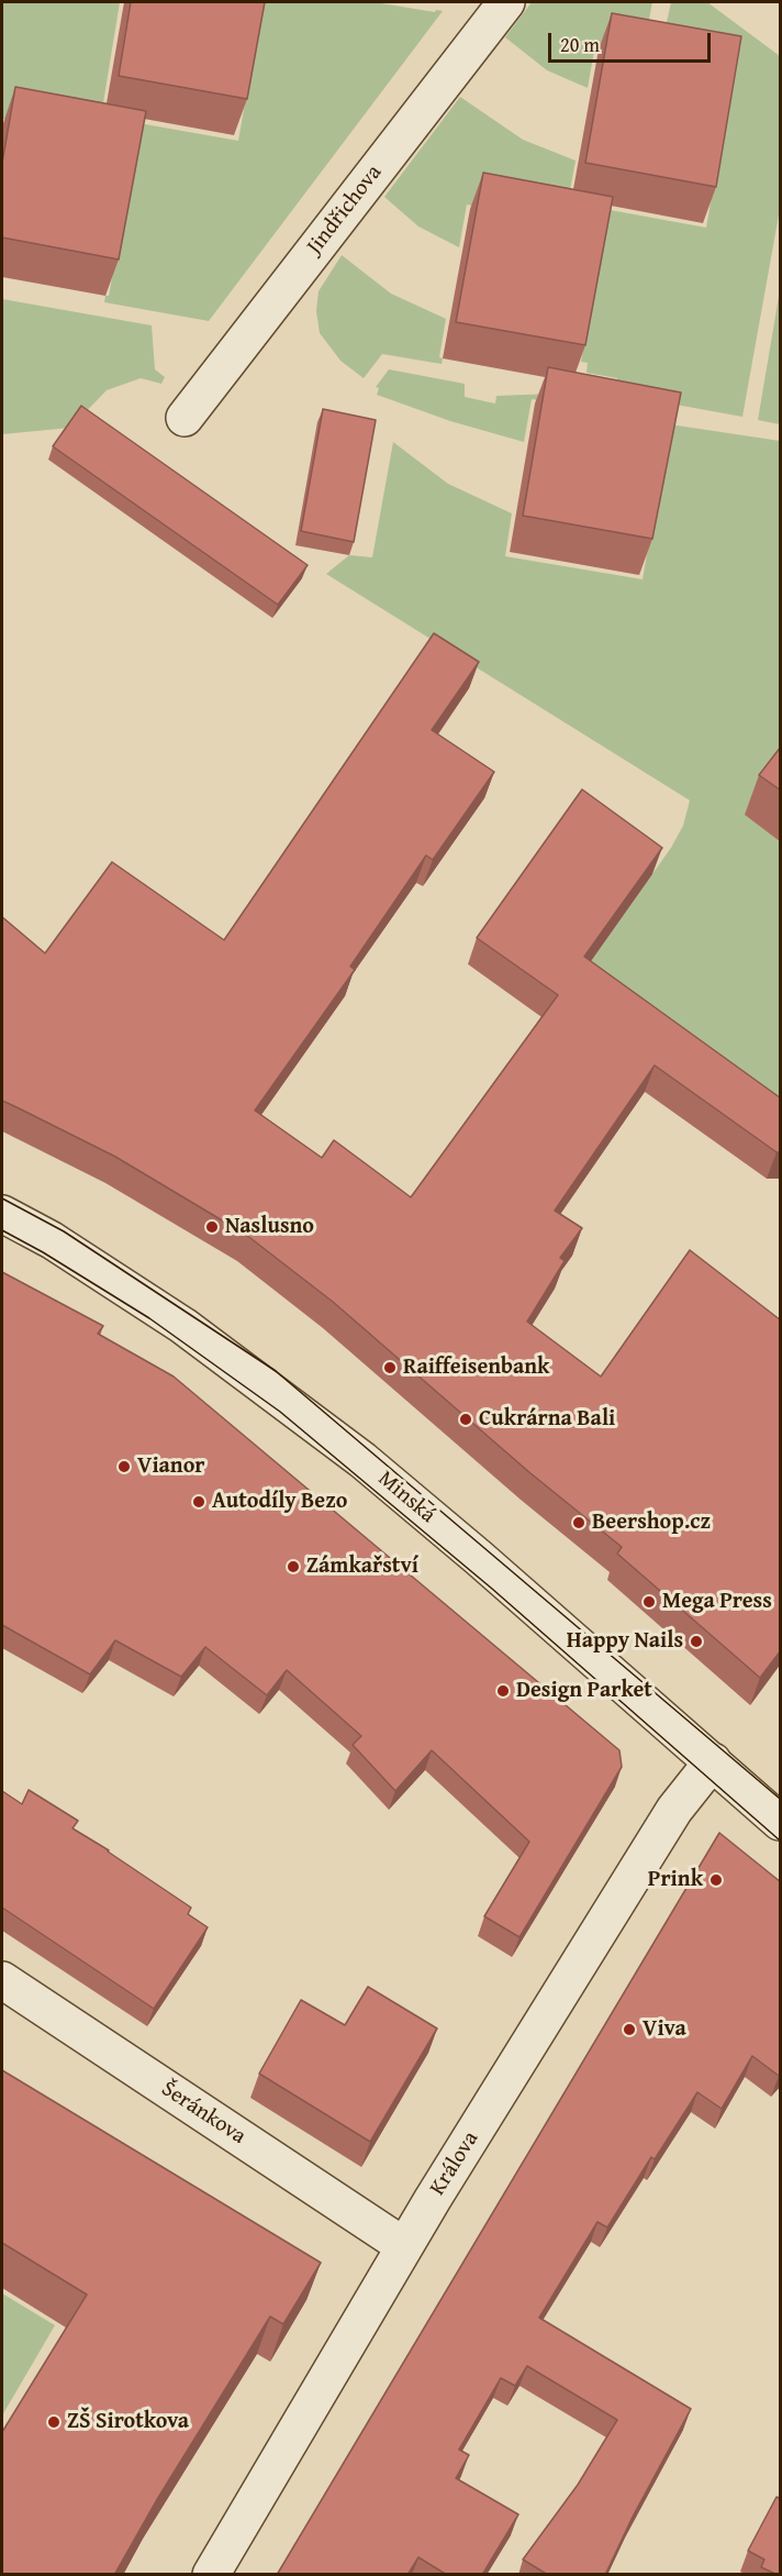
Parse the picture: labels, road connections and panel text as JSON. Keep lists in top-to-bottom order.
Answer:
{
  "streets": {
    "street": [
      "Jindřichova",
      "Minská",
      "Šeránkova",
      "Králova"
    ]
  },
  "crossings": [
    ["Minská", "Králova"],
    ["Šeránkova", "Králova"]
  ],
  "places": [
    "Naslusno",
    "Raiffeisenbank",
    "Cukrárna Bali",
    "Vianor",
    "Autodíly Bezo",
    "Beershop.cz",
    "Zámkařství",
    "Mega Press",
    "Happy Nails",
    "Design Parket",
    "Prink",
    "Viva",
    "ZŠ Sirotkova"
  ],
  "scale_bar": "20 m"
}
